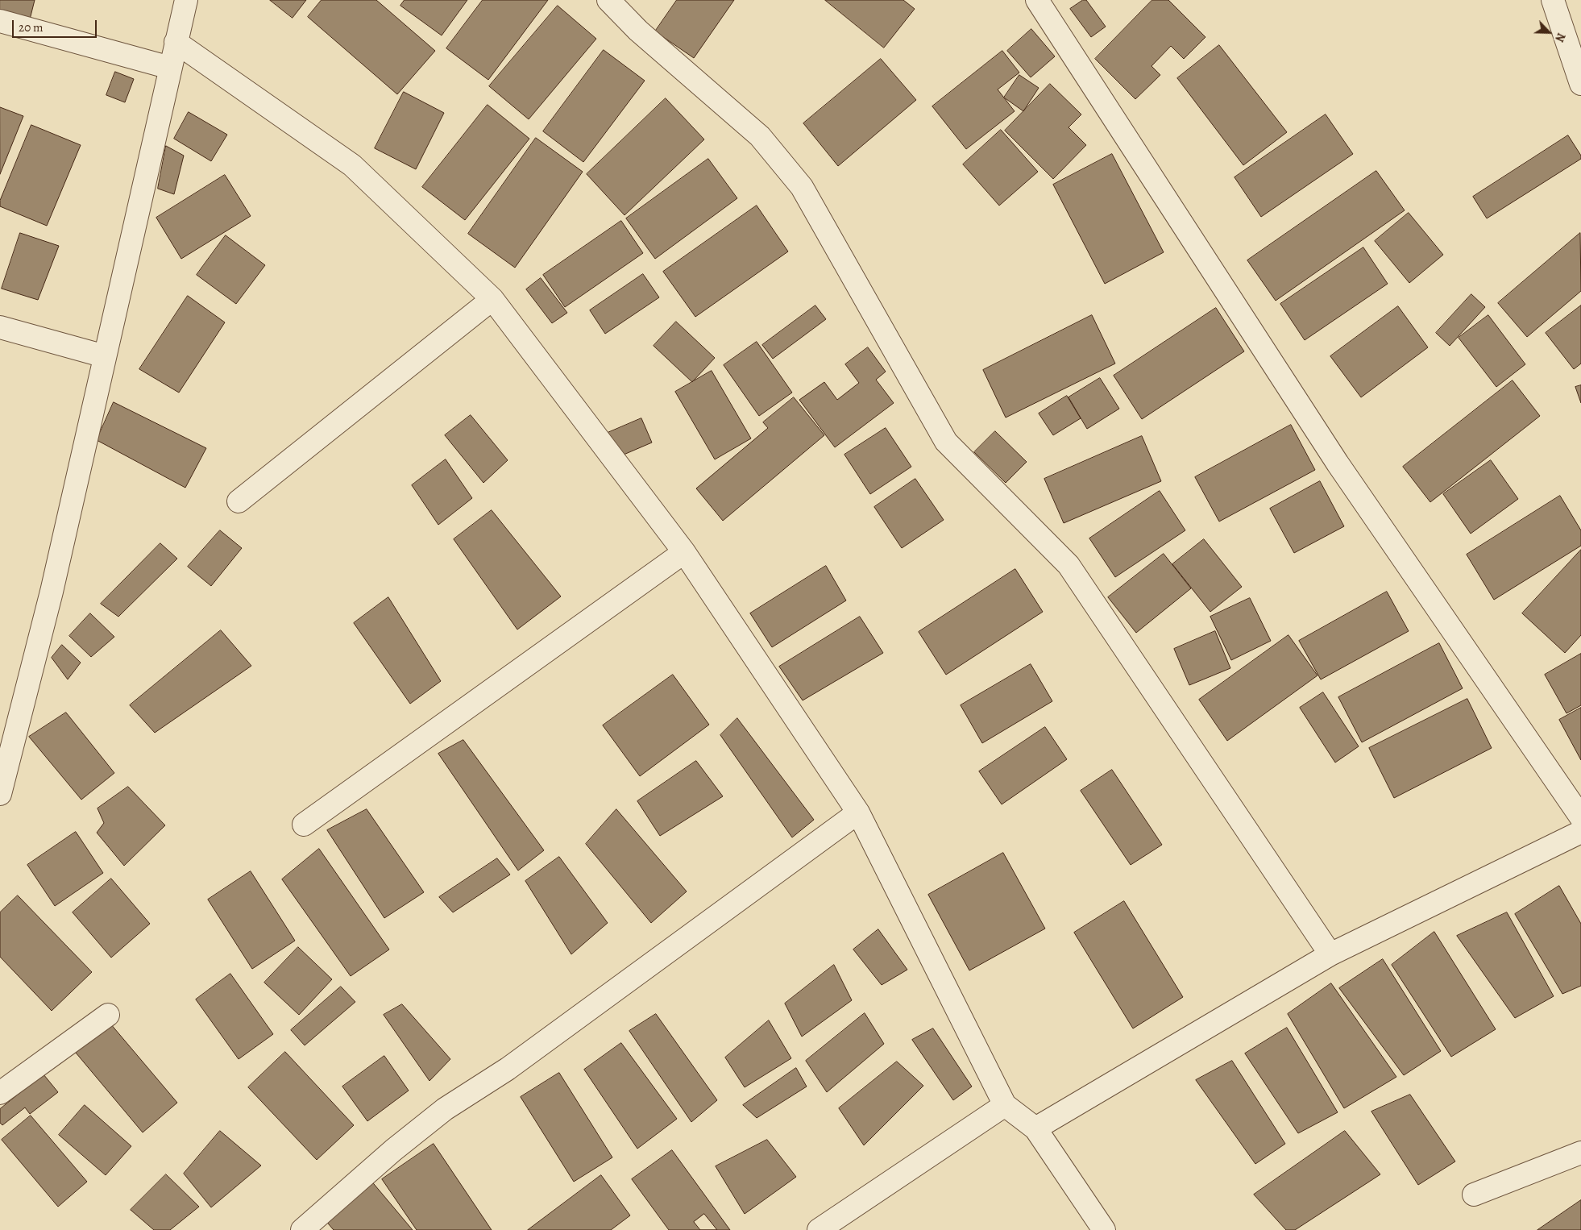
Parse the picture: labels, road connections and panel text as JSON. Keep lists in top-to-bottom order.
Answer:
{
  "scale_bar": "20 m",
  "north": "bottom right"
}
